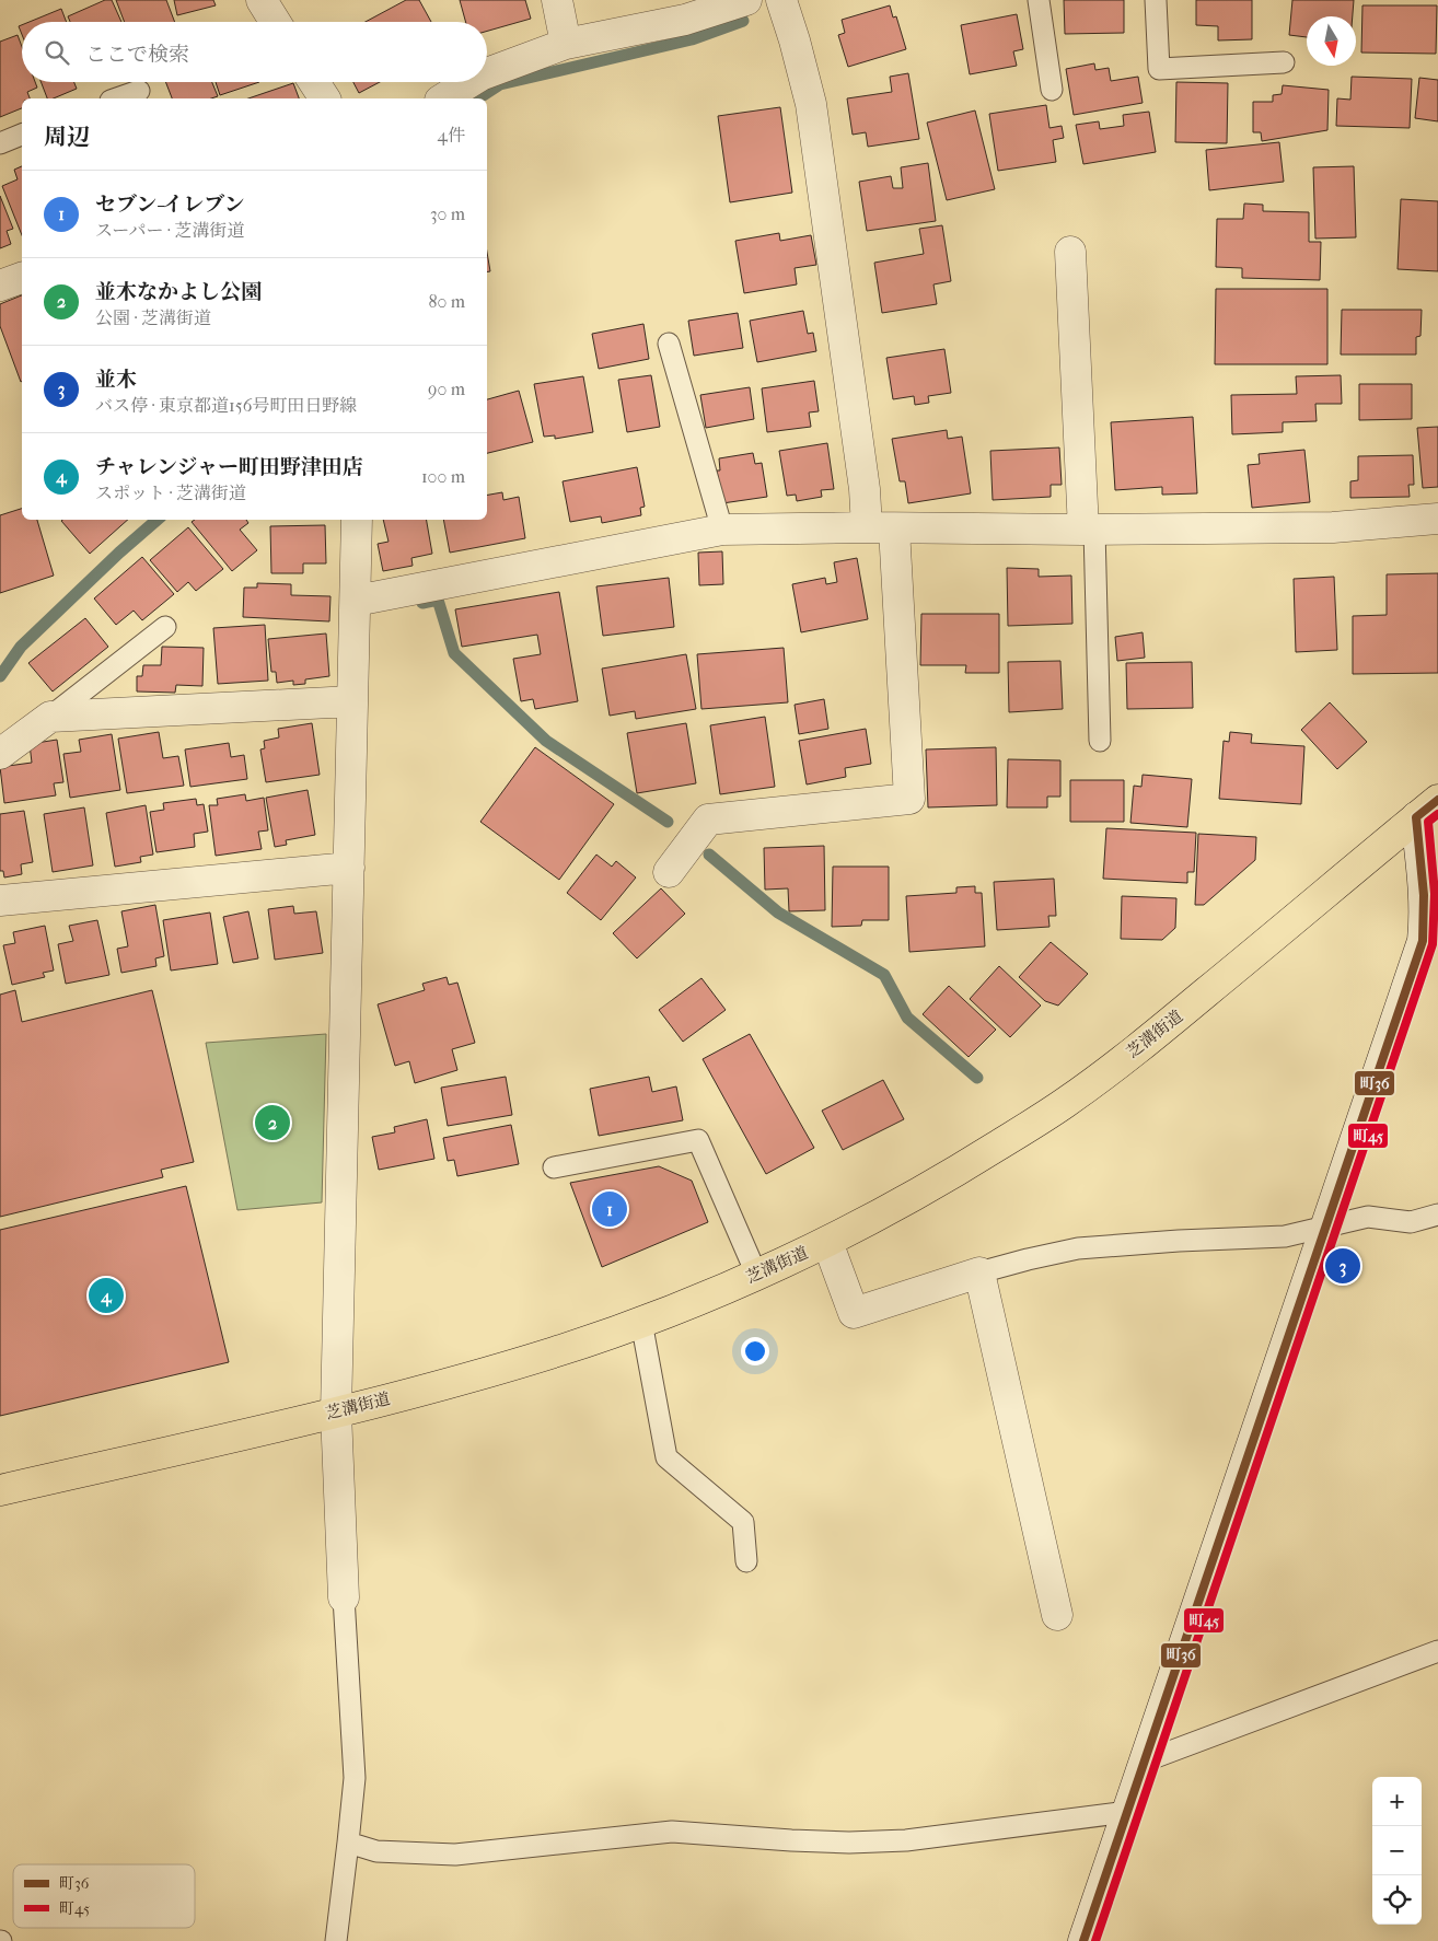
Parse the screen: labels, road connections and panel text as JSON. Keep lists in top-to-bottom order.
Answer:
{
  "streets": {
    "main road": ["芝溝街道"]
  },
  "lines": ["transit line 町36", "transit line 町45"],
  "legend": ["町36", "町45"],
  "north": "bottom",
  "page": {
    "search": "ここで検索",
    "heading": ["周辺", "4件"],
    "list": [
      {
        "mark": "1",
        "name": "セブン-イレブン",
        "note": "スーパー · 芝溝街道",
        "value": "30 m"
      },
      {
        "mark": "2",
        "name": "並木なかよし公園",
        "note": "公園 · 芝溝街道",
        "value": "80 m"
      },
      {
        "mark": "3",
        "name": "並木",
        "note": "バス停 · 東京都道156号町田日野線",
        "value": "90 m"
      },
      {
        "mark": "4",
        "name": "チャレンジャー町田野津田店",
        "note": "スポット · 芝溝街道",
        "value": "100 m"
      }
    ],
    "pins": [
      "2",
      "1",
      "3",
      "4"
    ],
    "map_buttons": ["+", "−"]
  }
}
